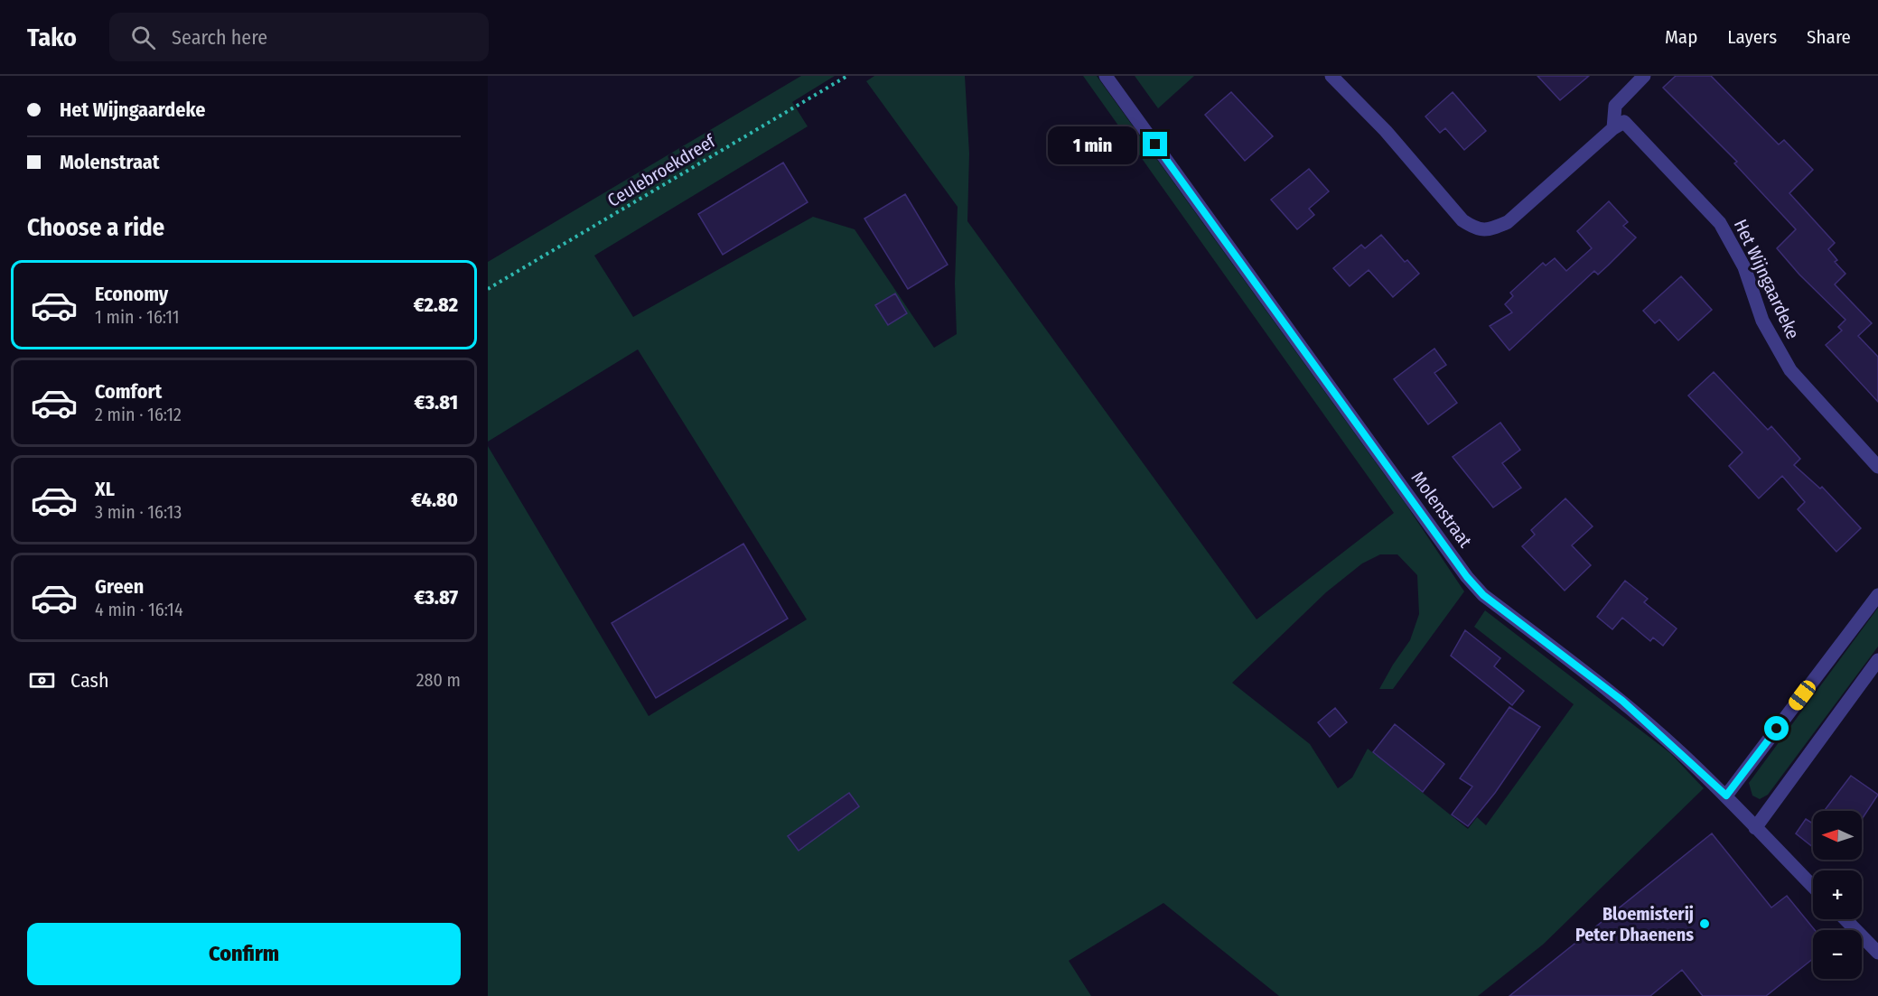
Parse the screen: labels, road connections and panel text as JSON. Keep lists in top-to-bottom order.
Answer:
{
  "streets": {
    "street": ["Het Wijngaardeke", "Molenstraat"],
    "path": ["Ceulebroekdreef"]
  },
  "places": ["Bloemisterij Peter Dhaenens"],
  "north": "left",
  "page": {
    "header": "Tako",
    "search": "Search here",
    "nav": ["Map", "Layers", "Share"],
    "banner": ["Het Wijngaardeke", "Molenstraat"],
    "bubble": "1 min",
    "heading": "Choose a ride",
    "list": [
      {
        "name": "Economy",
        "note": "1 min · 16:11",
        "value": "€2.82"
      },
      {
        "name": "Comfort",
        "note": "2 min · 16:12",
        "value": "€3.81"
      },
      {
        "name": "XL",
        "note": "3 min · 16:13",
        "value": "€4.80"
      },
      {
        "name": "Green",
        "note": "4 min · 16:14",
        "value": "€3.87"
      }
    ],
    "pay": ["Cash", "280 m"],
    "map_buttons": ["+", "−"],
    "buttons": "Confirm"
  }
}
